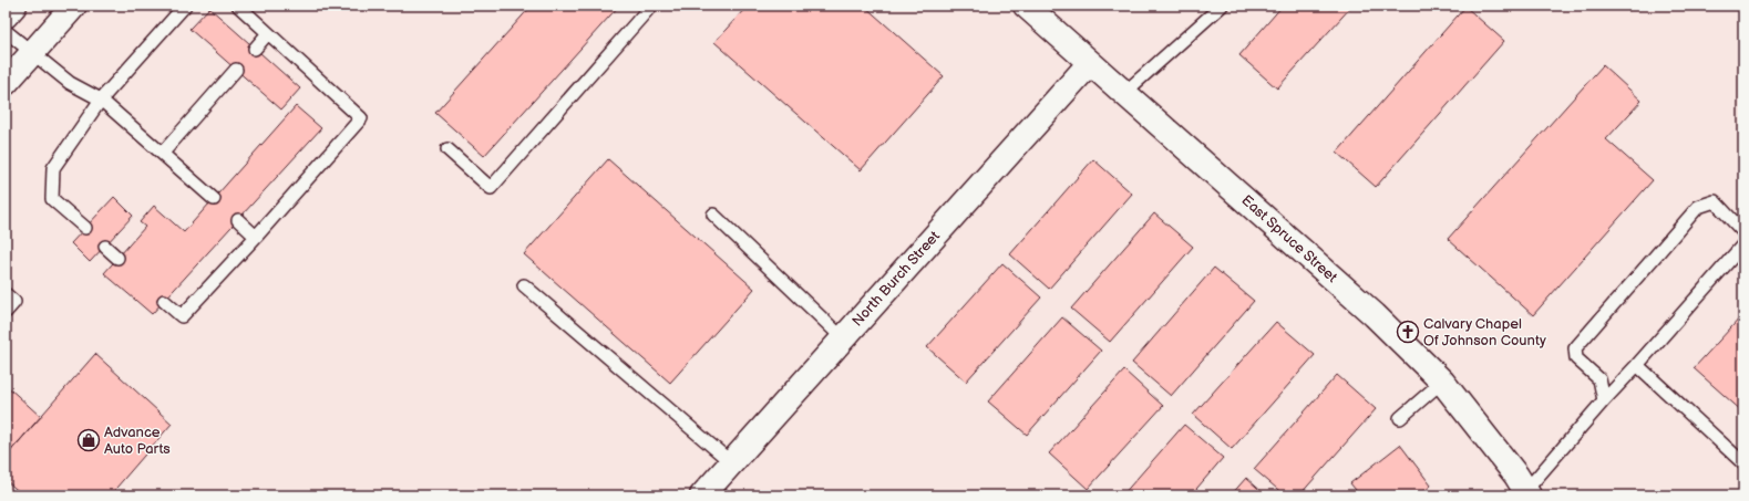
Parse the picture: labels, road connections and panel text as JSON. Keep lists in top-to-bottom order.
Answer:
{
  "streets": {
    "street": ["East Spruce Street", "North Burch Street"]
  },
  "crossings": [
    ["East Spruce Street", "North Burch Street"]
  ],
  "places": {
    "church": ["Calvary Chapel Of Johnson County"],
    "shop": ["Advance Auto Parts"]
  }
}
